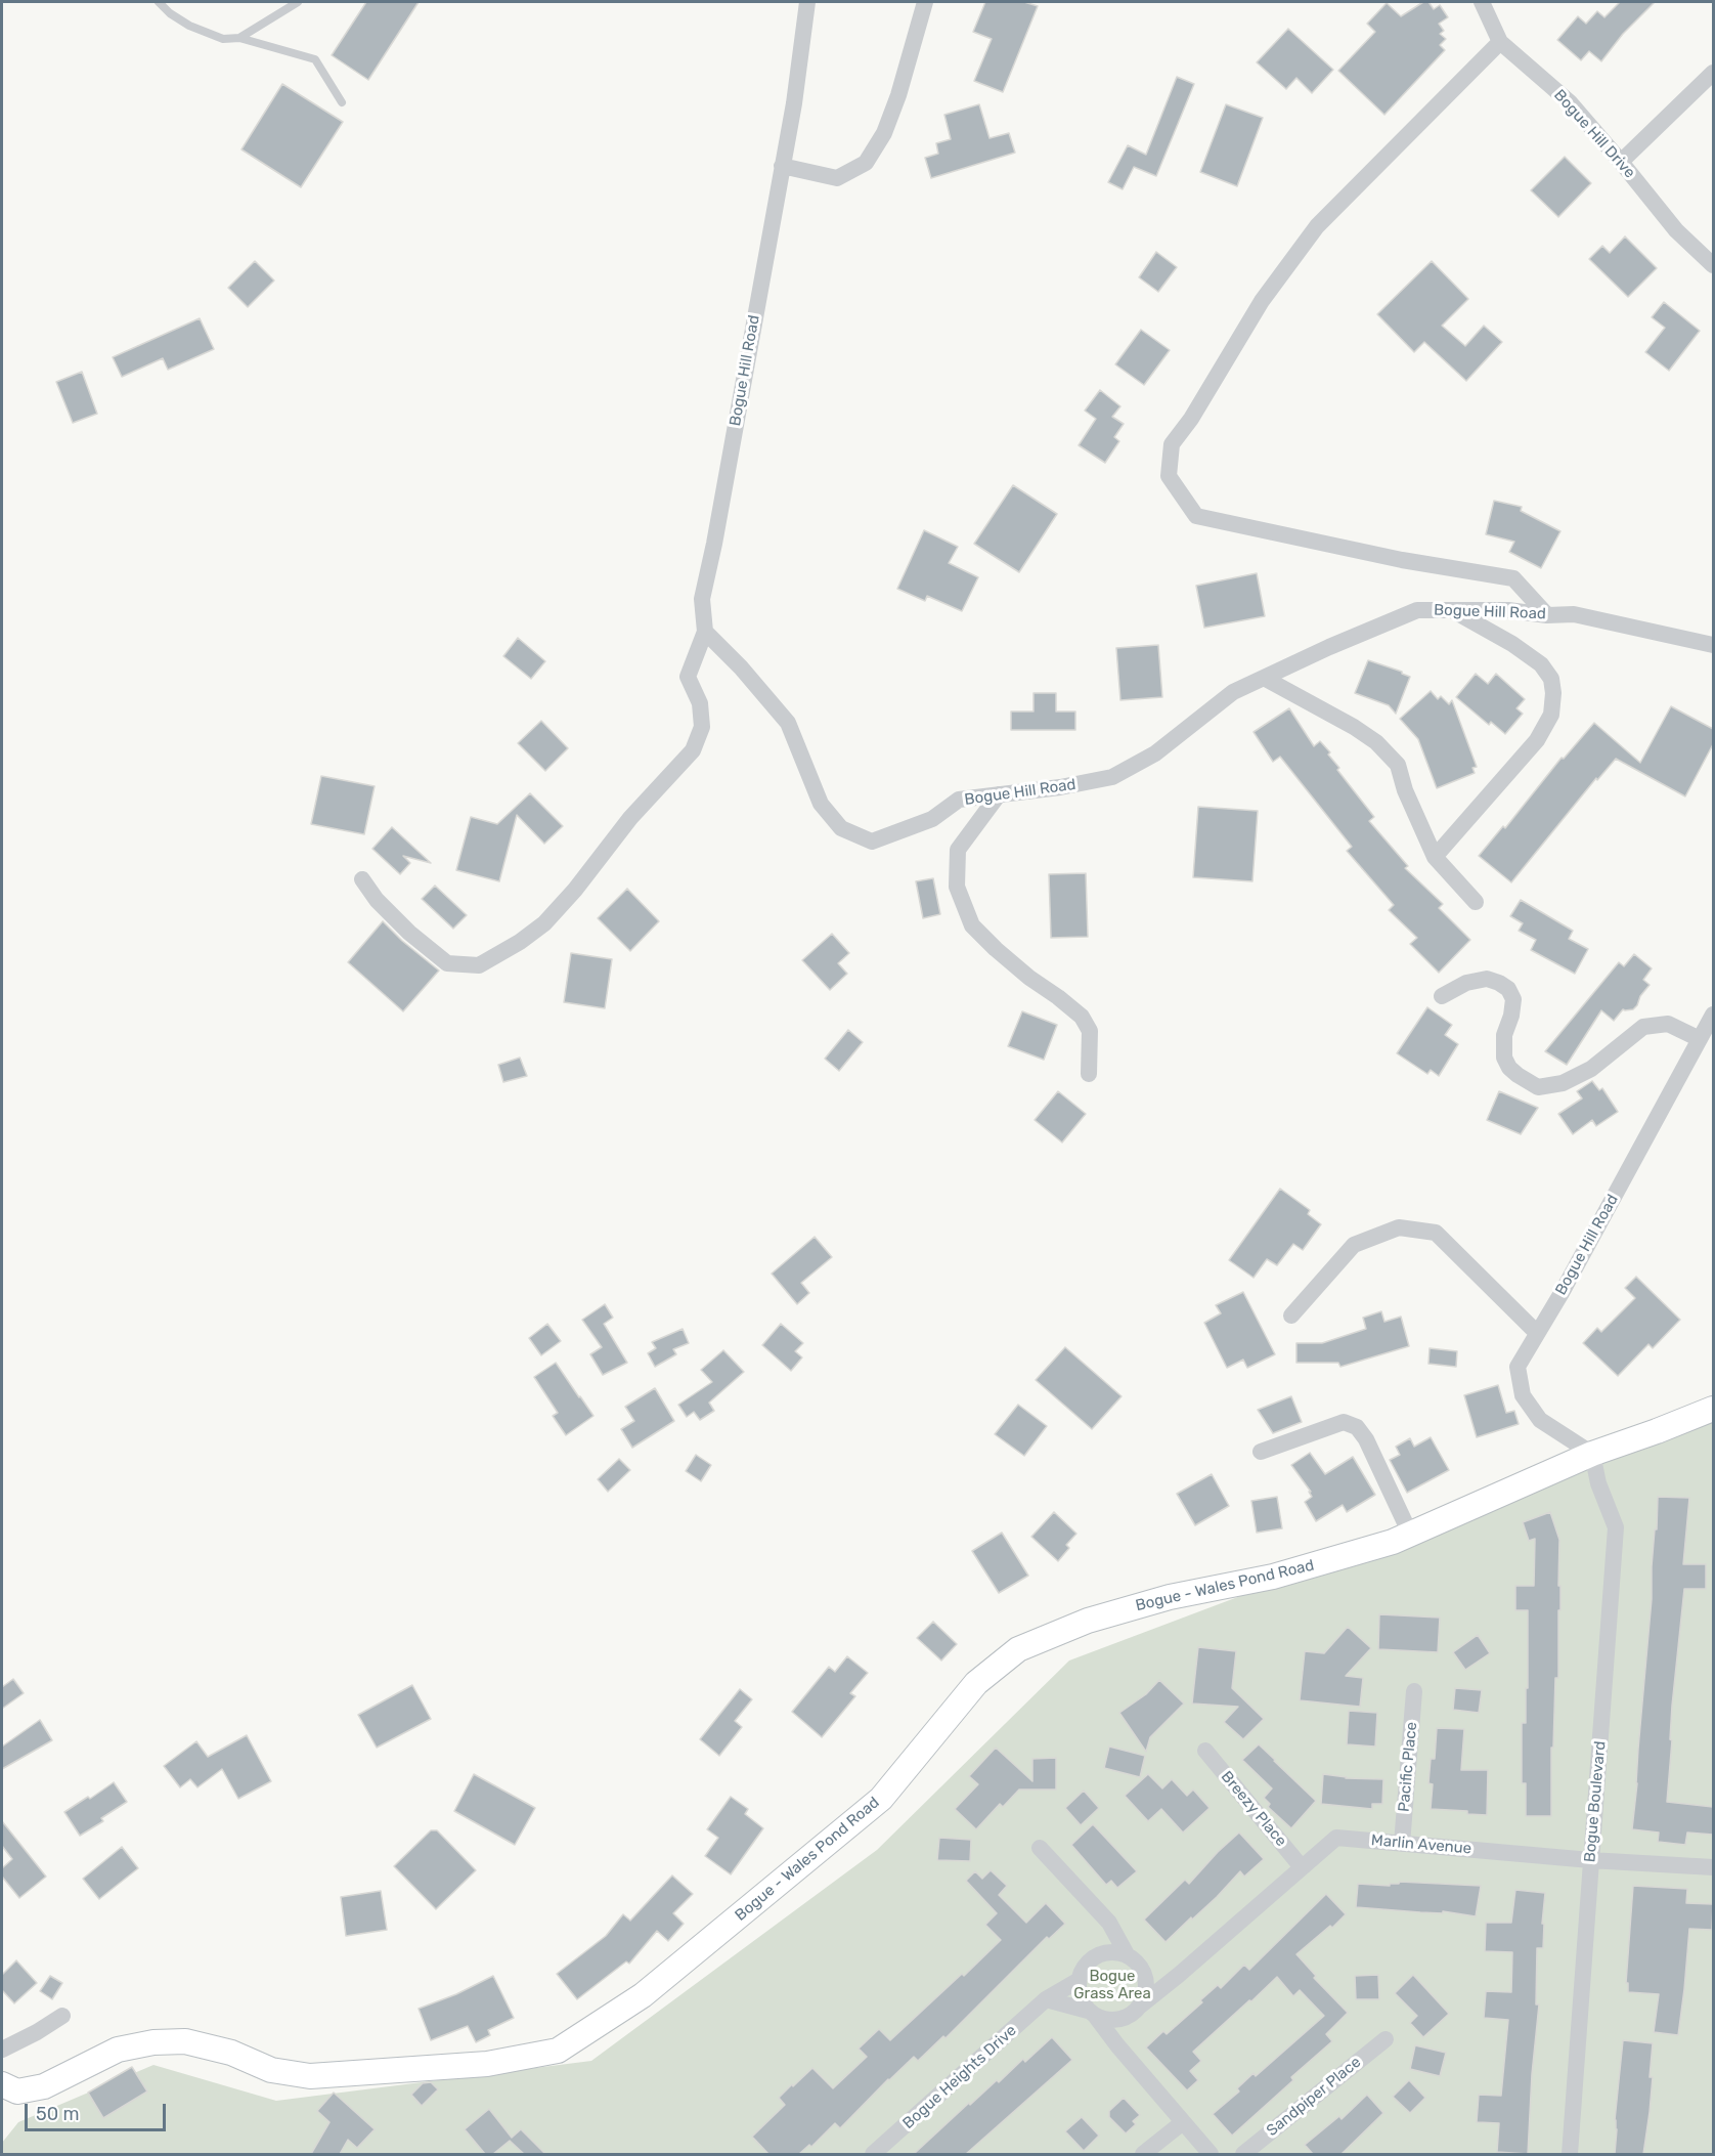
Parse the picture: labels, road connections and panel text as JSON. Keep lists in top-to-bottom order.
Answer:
{
  "streets": {
    "street": [
      "Bogue Hill Drive",
      "Bogue Hill Road",
      "Bogue - Wales Pond Road",
      "Pacific Place",
      "Bogue Boulevard",
      "Breezy Place",
      "Marlin Avenue",
      "Bogue Heights Drive",
      "Sandpiper Place"
    ]
  },
  "crossings": [
    ["Bogue Hill Road", "Bogue - Wales Pond Road"],
    ["Bogue Hill Road", "Bogue Boulevard"],
    ["Bogue - Wales Pond Road", "Bogue Boulevard"],
    ["Pacific Place", "Marlin Avenue"],
    ["Bogue Boulevard", "Marlin Avenue"],
    ["Breezy Place", "Marlin Avenue"],
    ["Marlin Avenue", "Bogue Heights Drive"]
  ],
  "parks": ["Bogue Grass Area"],
  "scale_bar": "50 m"
}
